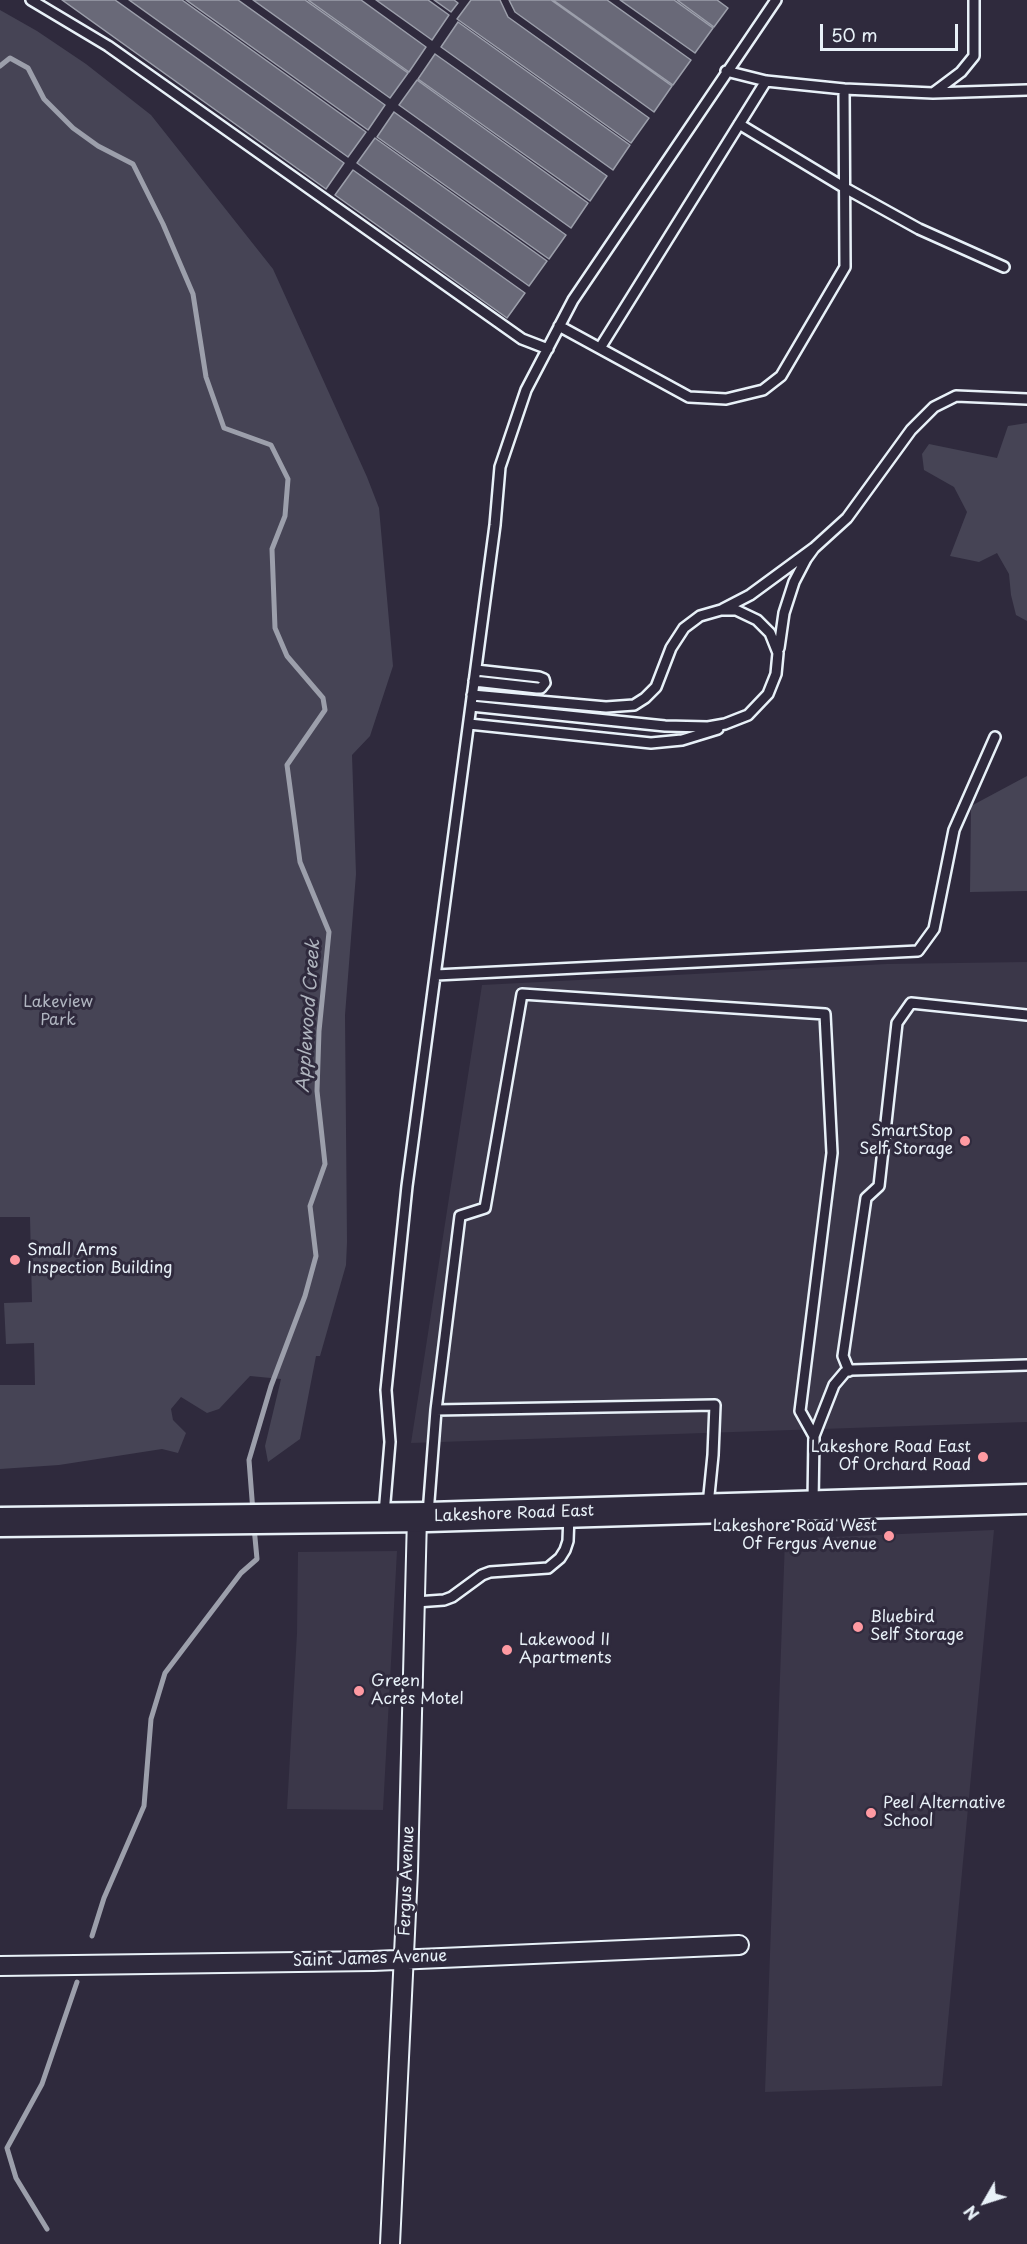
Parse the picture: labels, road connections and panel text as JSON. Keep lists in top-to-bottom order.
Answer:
{
  "streets": {
    "main road": ["Lakeshore Road East"],
    "street": ["Fergus Avenue", "Saint James Avenue"]
  },
  "crossings": [
    ["Lakeshore Road East", "Fergus Avenue"],
    ["Fergus Avenue", "Saint James Avenue"]
  ],
  "water": ["Applewood Creek"],
  "parks": ["Lakeview Park"],
  "places": [
    "SmartStop Self Storage",
    "Small Arms Inspection Building",
    "Lakeshore Road East Of Orchard Road",
    "Lakeshore Road West Of Fergus Avenue",
    "Bluebird Self Storage",
    "Lakewood II Apartments",
    "Green Acres Motel",
    "Peel Alternative School"
  ],
  "scale_bar": "50 m",
  "north": "bottom left"
}
